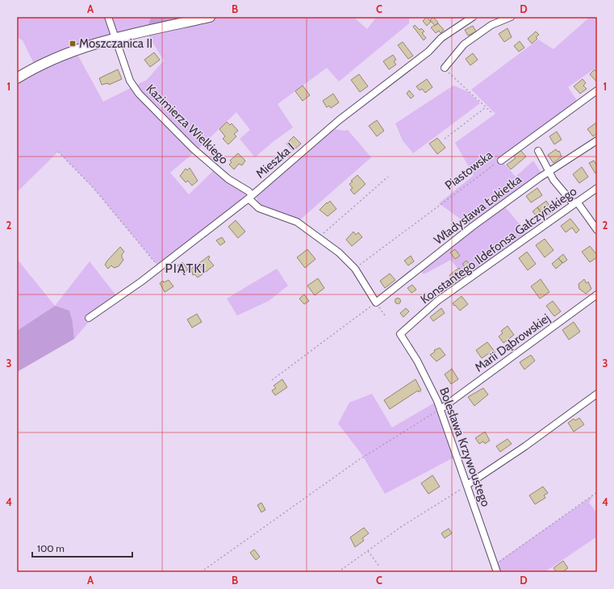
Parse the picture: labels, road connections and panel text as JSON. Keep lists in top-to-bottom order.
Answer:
{
  "streets": {
    "street": [
      "Kazimierza Wielkiego",
      "Mieszka I",
      "Piastowska",
      "Władysława Łokietka",
      "Konstantego Ildefonsa Gałczyńskiego",
      "Marii Dąbrowskiej",
      "Bolesława Krzywoustego"
    ]
  },
  "crossings": [
    ["Kazimierza Wielkiego", "Mieszka I"],
    ["Konstantego Ildefonsa Gałczyńskiego", "Bolesława Krzywoustego"],
    ["Marii Dąbrowskiej", "Bolesława Krzywoustego"]
  ],
  "districts": ["PIĄTKI"],
  "places": {
    "transit": ["Moszczanica II"]
  },
  "scale_bar": "100 m",
  "grid": {
    "columns": [
      "A",
      "B",
      "C",
      "D"
    ],
    "rows": [
      "1",
      "2",
      "3",
      "4"
    ]
  }
}
